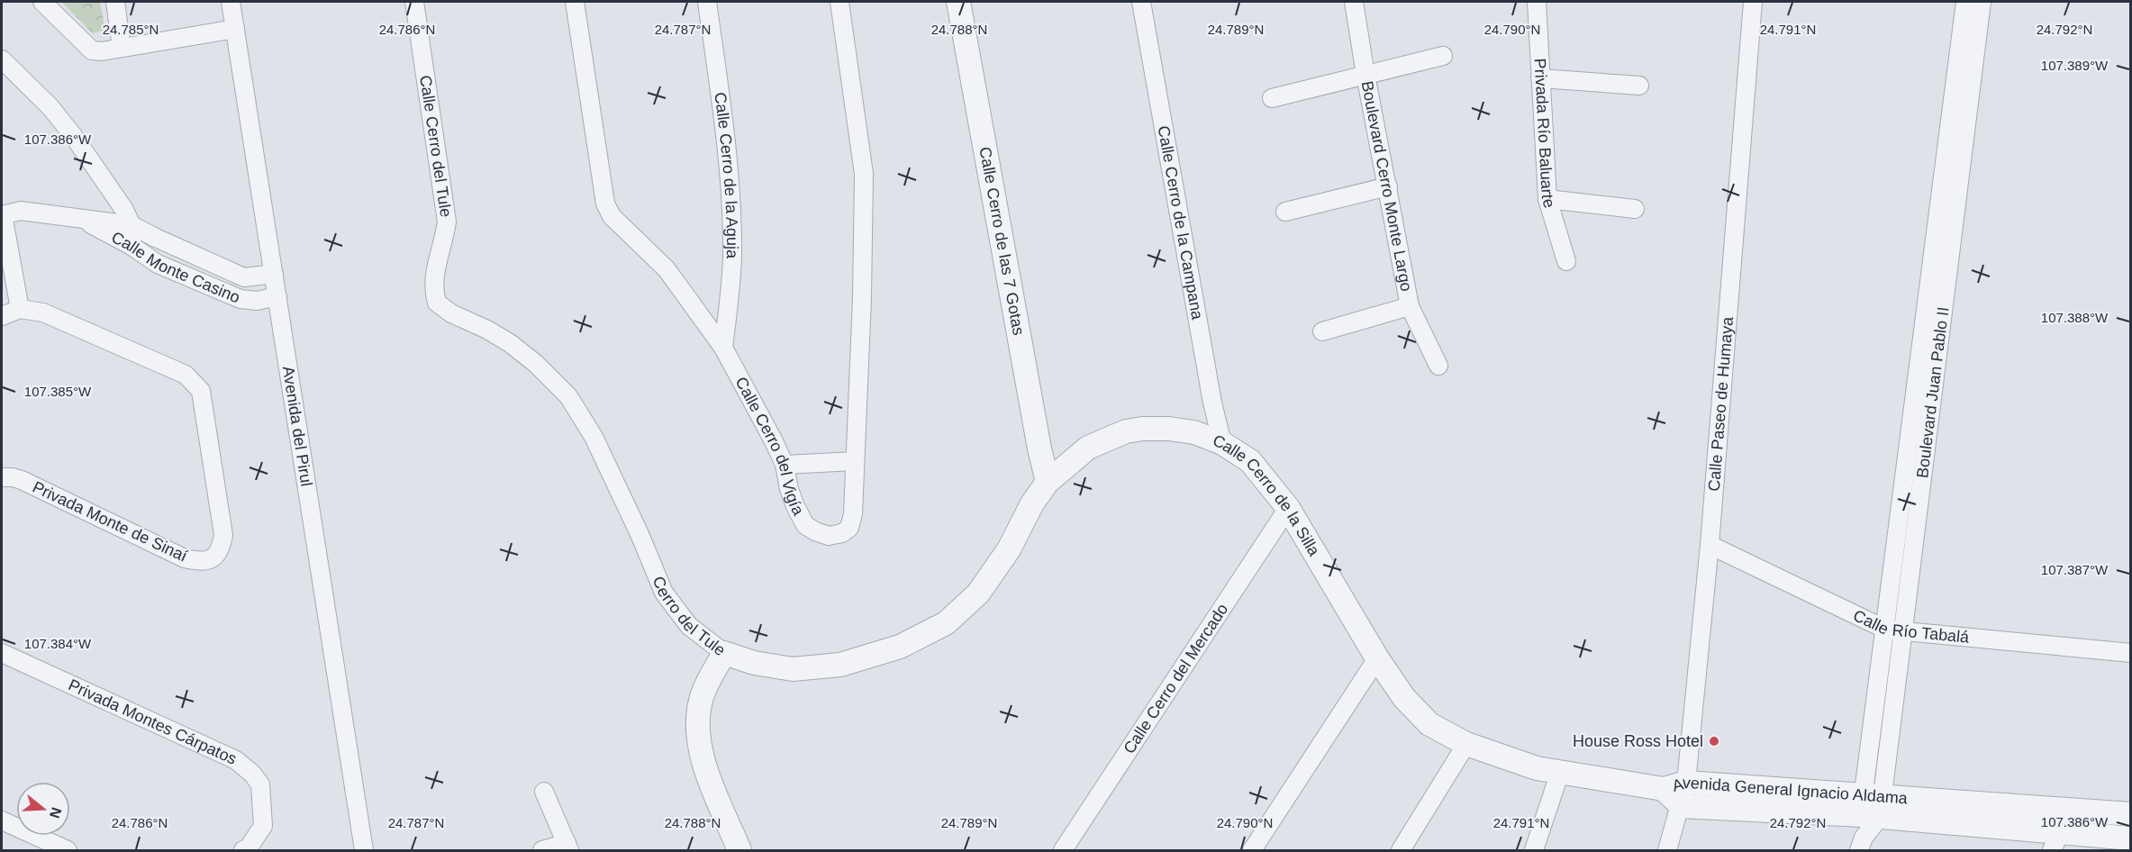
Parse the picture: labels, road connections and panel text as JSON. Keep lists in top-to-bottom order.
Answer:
{
  "streets": {
    "street": [
      "Privada Río Baluarte",
      "Calle Cerro del Tule",
      "Calle Cerro de la Aguja",
      "Boulevard Cerro Monte Largo",
      "Calle Cerro de la Campana",
      "Calle Cerro de las 7 Gotas",
      "Calle Monte Casino",
      "Boulevard Juan Pablo II",
      "Calle Paseo de Humaya",
      "Avenida del Pirul",
      "Calle Cerro del Vigía",
      "Calle Cerro de la Silla",
      "Privada Monte de Sinaí",
      "Cerro del Tule",
      "Calle Río Tabalá",
      "Calle Cerro del Mercado",
      "Privada Montes Cárpatos",
      "Avenida General Ignacio Aldama"
    ]
  },
  "crossings": [
    ["Calle Cerro del Tule", "Cerro del Tule"],
    ["Calle Cerro de la Aguja", "Calle Cerro del Vigía"],
    ["Calle Cerro de la Campana", "Calle Cerro de la Silla"],
    ["Calle Cerro de las 7 Gotas", "Calle Cerro de la Silla"],
    ["Calle Cerro de las 7 Gotas", "Cerro del Tule"],
    ["Calle Monte Casino", "Avenida del Pirul"],
    ["Boulevard Juan Pablo II", "Calle Río Tabalá"],
    ["Boulevard Juan Pablo II", "Avenida General Ignacio Aldama"],
    ["Calle Paseo de Humaya", "Calle Río Tabalá"],
    ["Calle Paseo de Humaya", "Avenida General Ignacio Aldama"],
    ["Calle Cerro de la Silla", "Cerro del Tule"],
    ["Calle Cerro de la Silla", "Calle Cerro del Mercado"],
    ["Calle Cerro de la Silla", "Avenida General Ignacio Aldama"]
  ],
  "places": ["House Ross Hotel"],
  "north": "right",
  "coordinates": [
    "24.785°N",
    "24.786°N",
    "24.787°N",
    "24.788°N",
    "24.789°N",
    "24.790°N",
    "24.791°N",
    "24.792°N",
    "107.389°W",
    "107.386°W",
    "107.388°W",
    "107.385°W",
    "107.387°W",
    "107.384°W"
  ]
}
